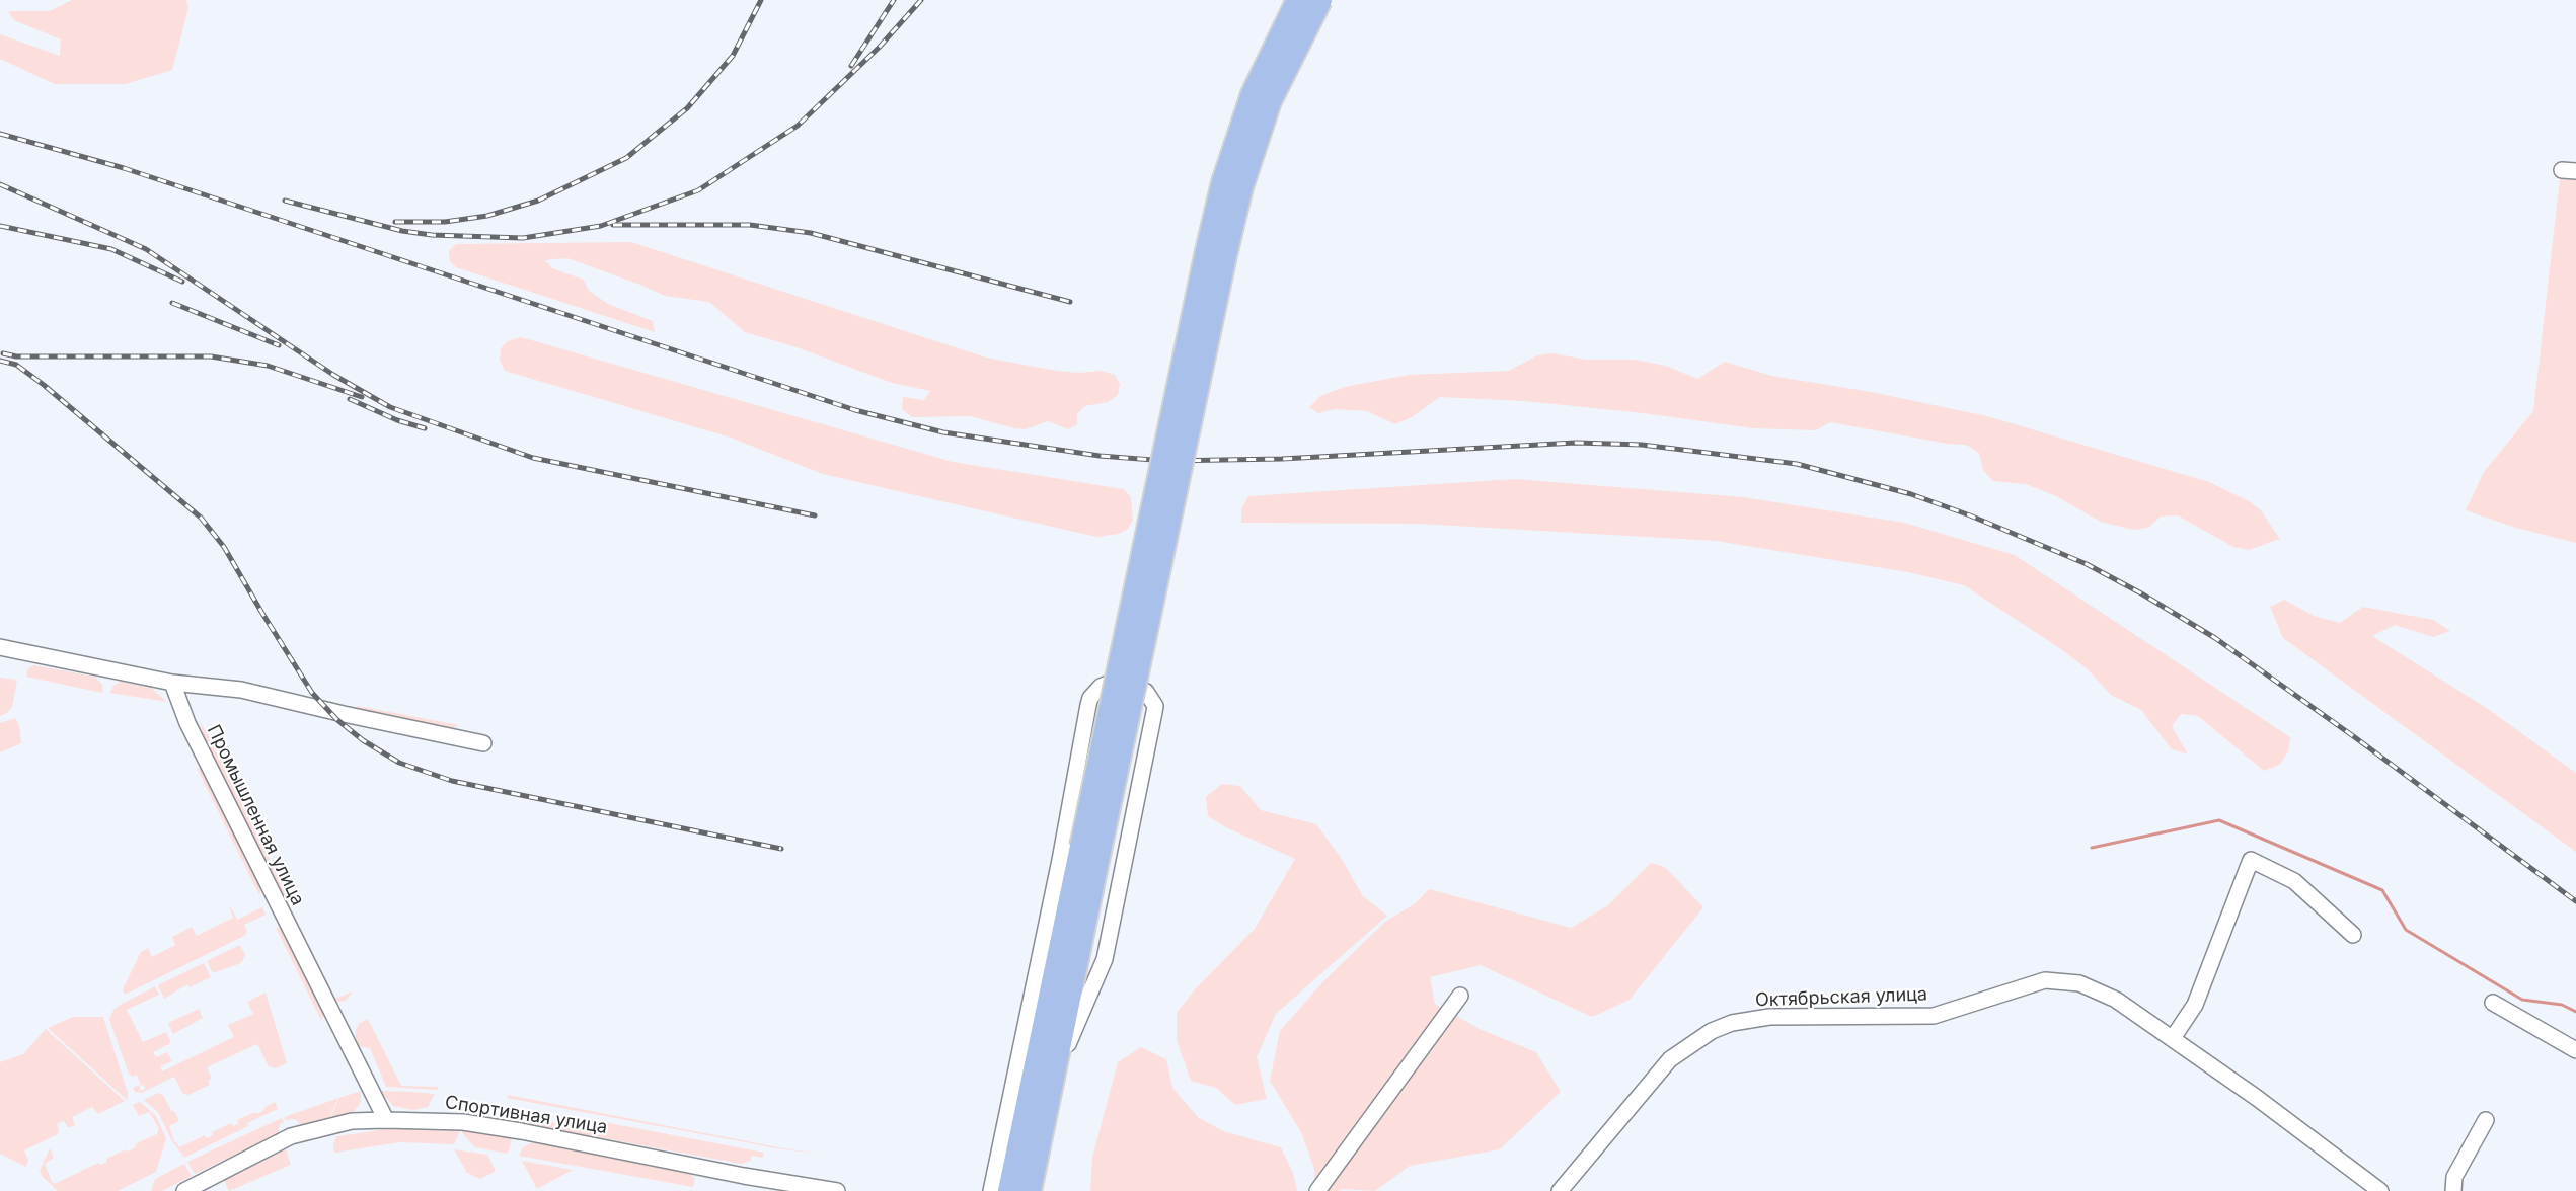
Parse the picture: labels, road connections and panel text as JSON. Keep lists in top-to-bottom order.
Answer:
{
  "streets": {
    "street": ["Промышленная улица", "Октябрьская улица", "Спортивная улица"]
  },
  "crossings": [
    ["Промышленная улица", "Спортивная улица"]
  ]
}
